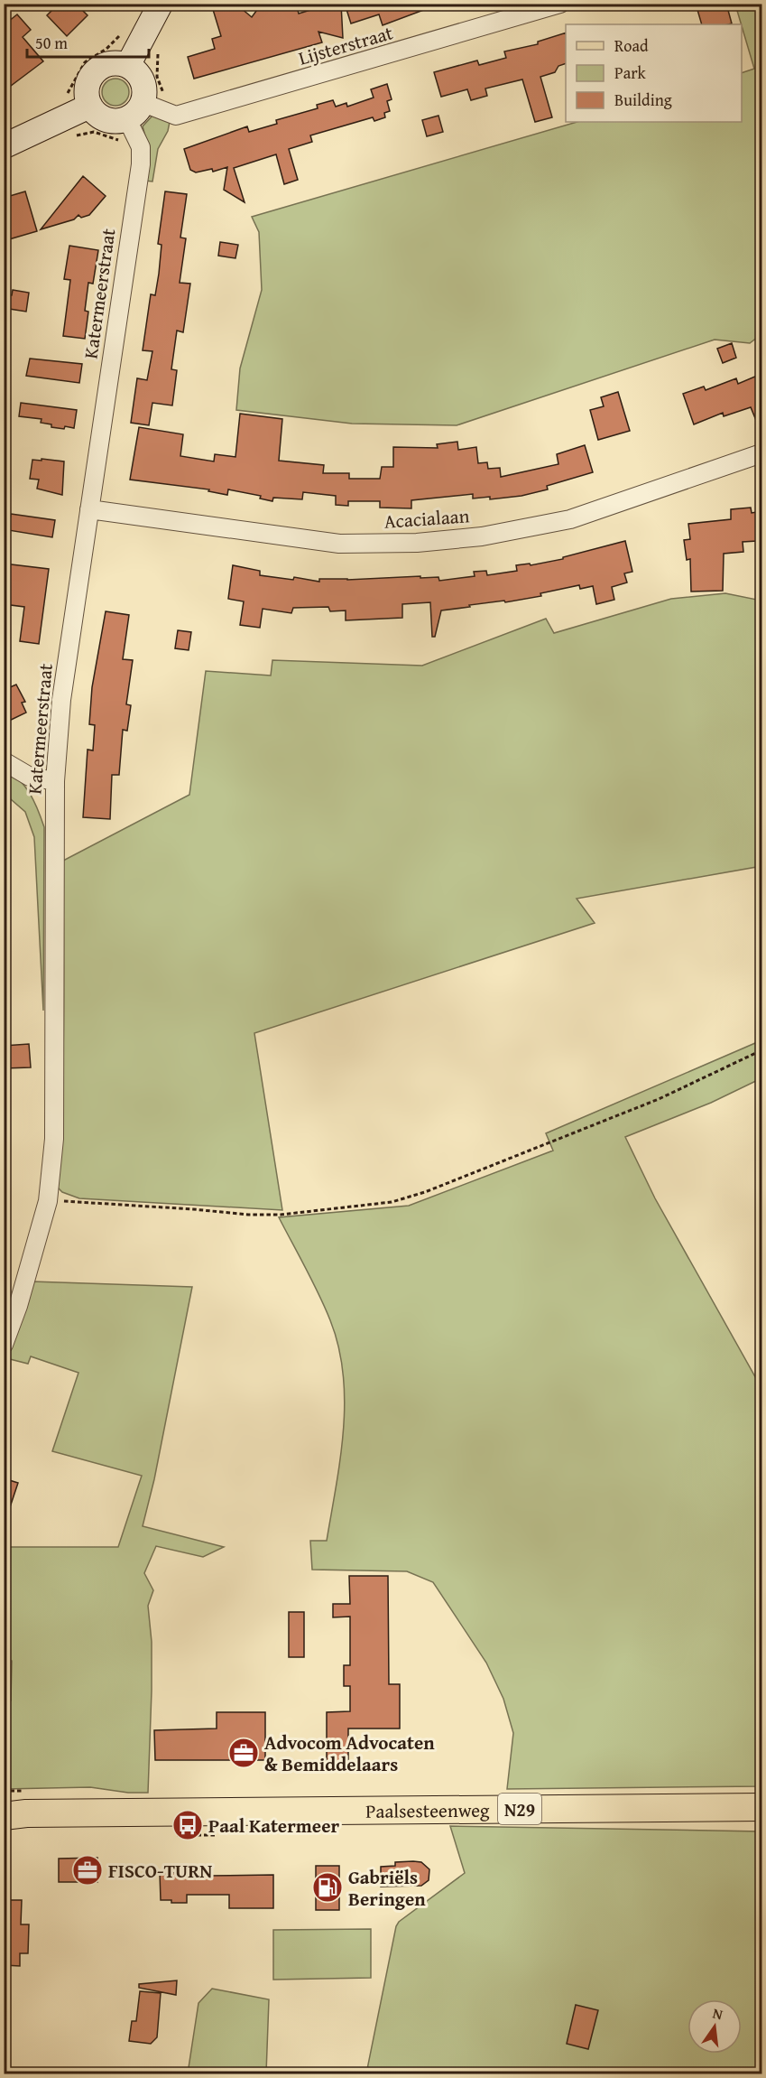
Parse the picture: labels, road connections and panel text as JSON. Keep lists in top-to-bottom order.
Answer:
{
  "streets": {
    "main road": ["N29", "Paalsesteenweg"],
    "street": ["Lijsterstraat", "Katermeerstraat", "Acacialaan"]
  },
  "crossings": [
    ["Lijsterstraat", "Katermeerstraat"],
    ["Katermeerstraat", "Acacialaan"]
  ],
  "places": {
    "office": ["Advocom Advocaten & Bemiddelaars", "FISCO-TURN"],
    "bus stop": ["Paal Katermeer"],
    "fuel station": ["Gabriëls Beringen"]
  },
  "legend": ["Road", "Park", "Building"],
  "scale_bar": "50 m",
  "north": "top"
}
